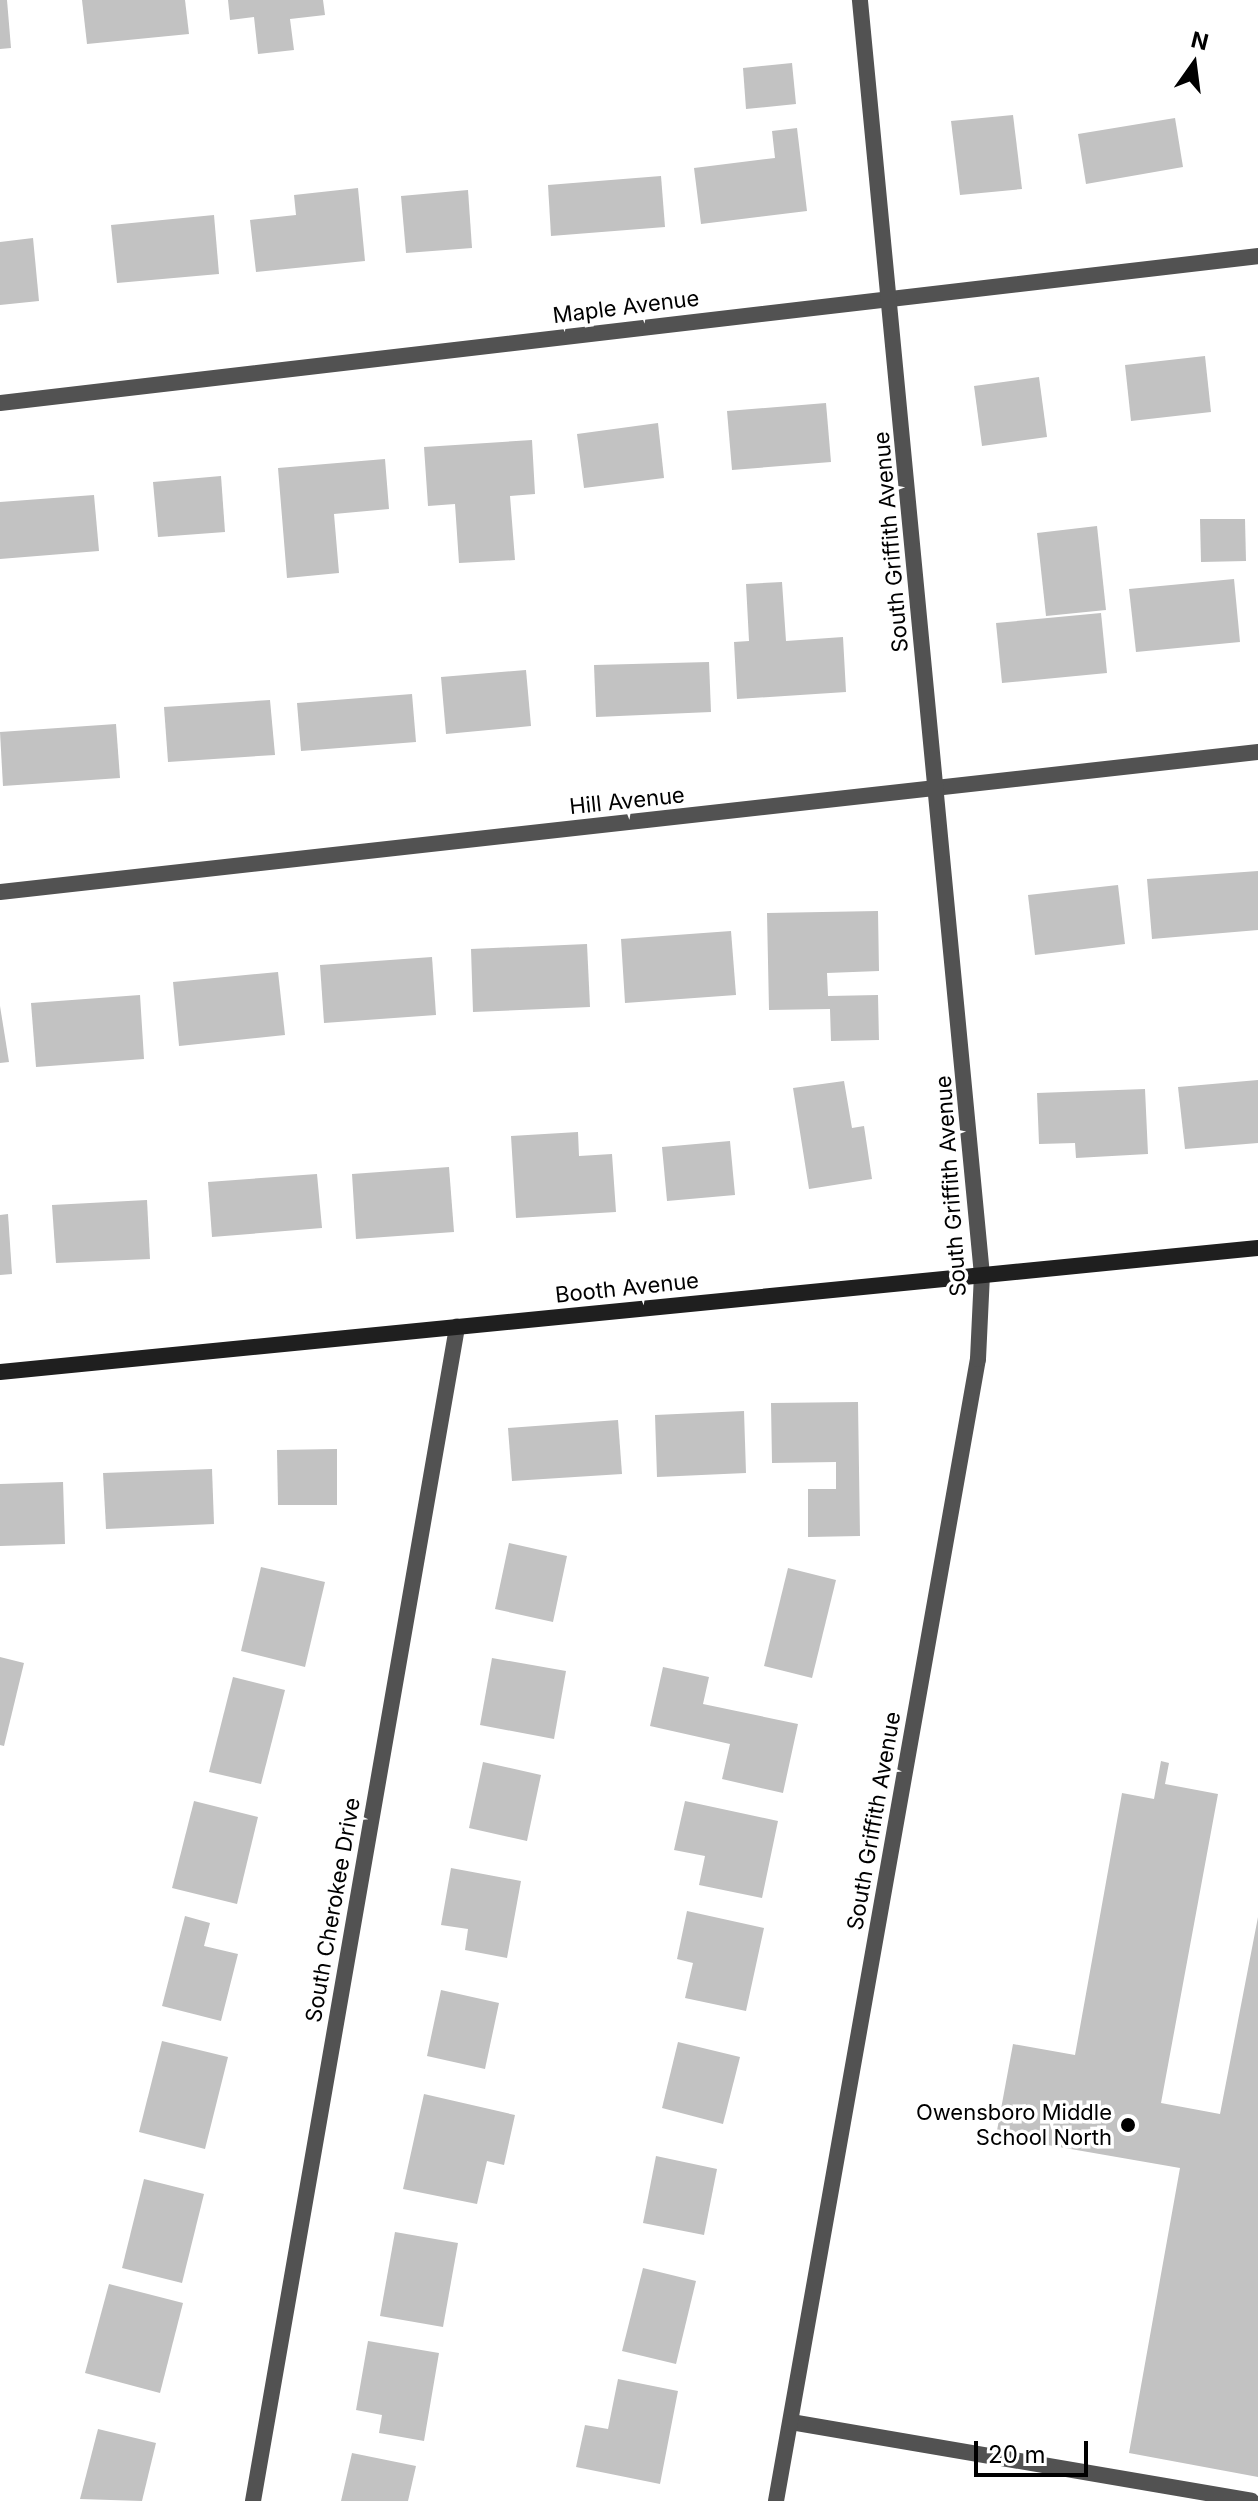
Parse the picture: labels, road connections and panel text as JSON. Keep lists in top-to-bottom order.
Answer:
{
  "streets": {
    "street": [
      "Maple Avenue",
      "South Griffith Avenue",
      "Hill Avenue",
      "Booth Avenue",
      "South Cherokee Drive"
    ]
  },
  "crossings": [
    ["Maple Avenue", "South Griffith Avenue"],
    ["South Griffith Avenue", "Hill Avenue"],
    ["South Griffith Avenue", "Booth Avenue"],
    ["Booth Avenue", "South Cherokee Drive"]
  ],
  "places": ["Owensboro Middle School North"],
  "scale_bar": "20 m",
  "north": "top"
}
